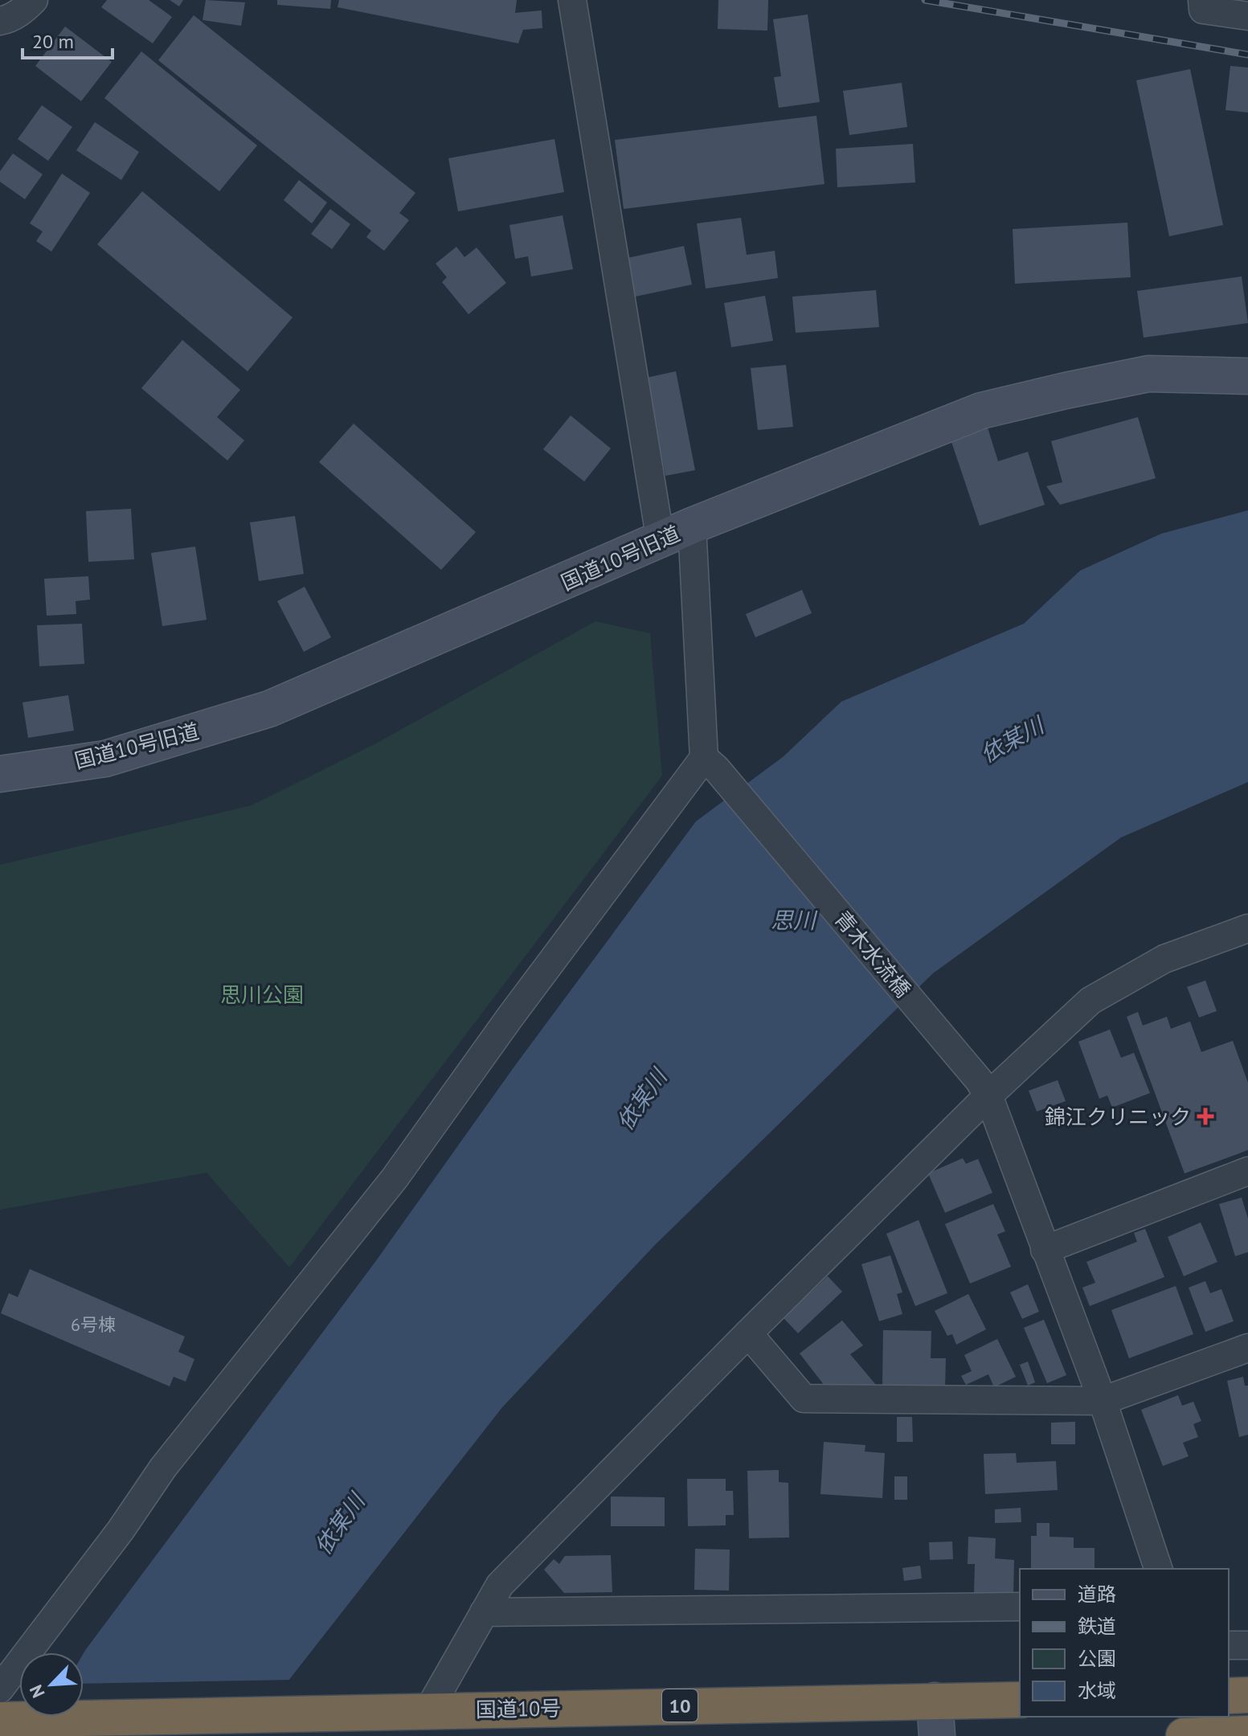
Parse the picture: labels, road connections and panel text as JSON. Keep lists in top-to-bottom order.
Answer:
{
  "streets": {
    "highway": ["10", "国道10号"],
    "street": ["国道10号旧道", "青木水流橋"]
  },
  "water": ["依某川", "思川"],
  "parks": ["思川公園"],
  "places": {
    "health": ["錦江クリニック"]
  },
  "house_numbers": ["6号棟"],
  "legend": [
    "道路",
    "鉄道",
    "公園",
    "水域"
  ],
  "scale_bar": "20 m",
  "north": "bottom left"
}
